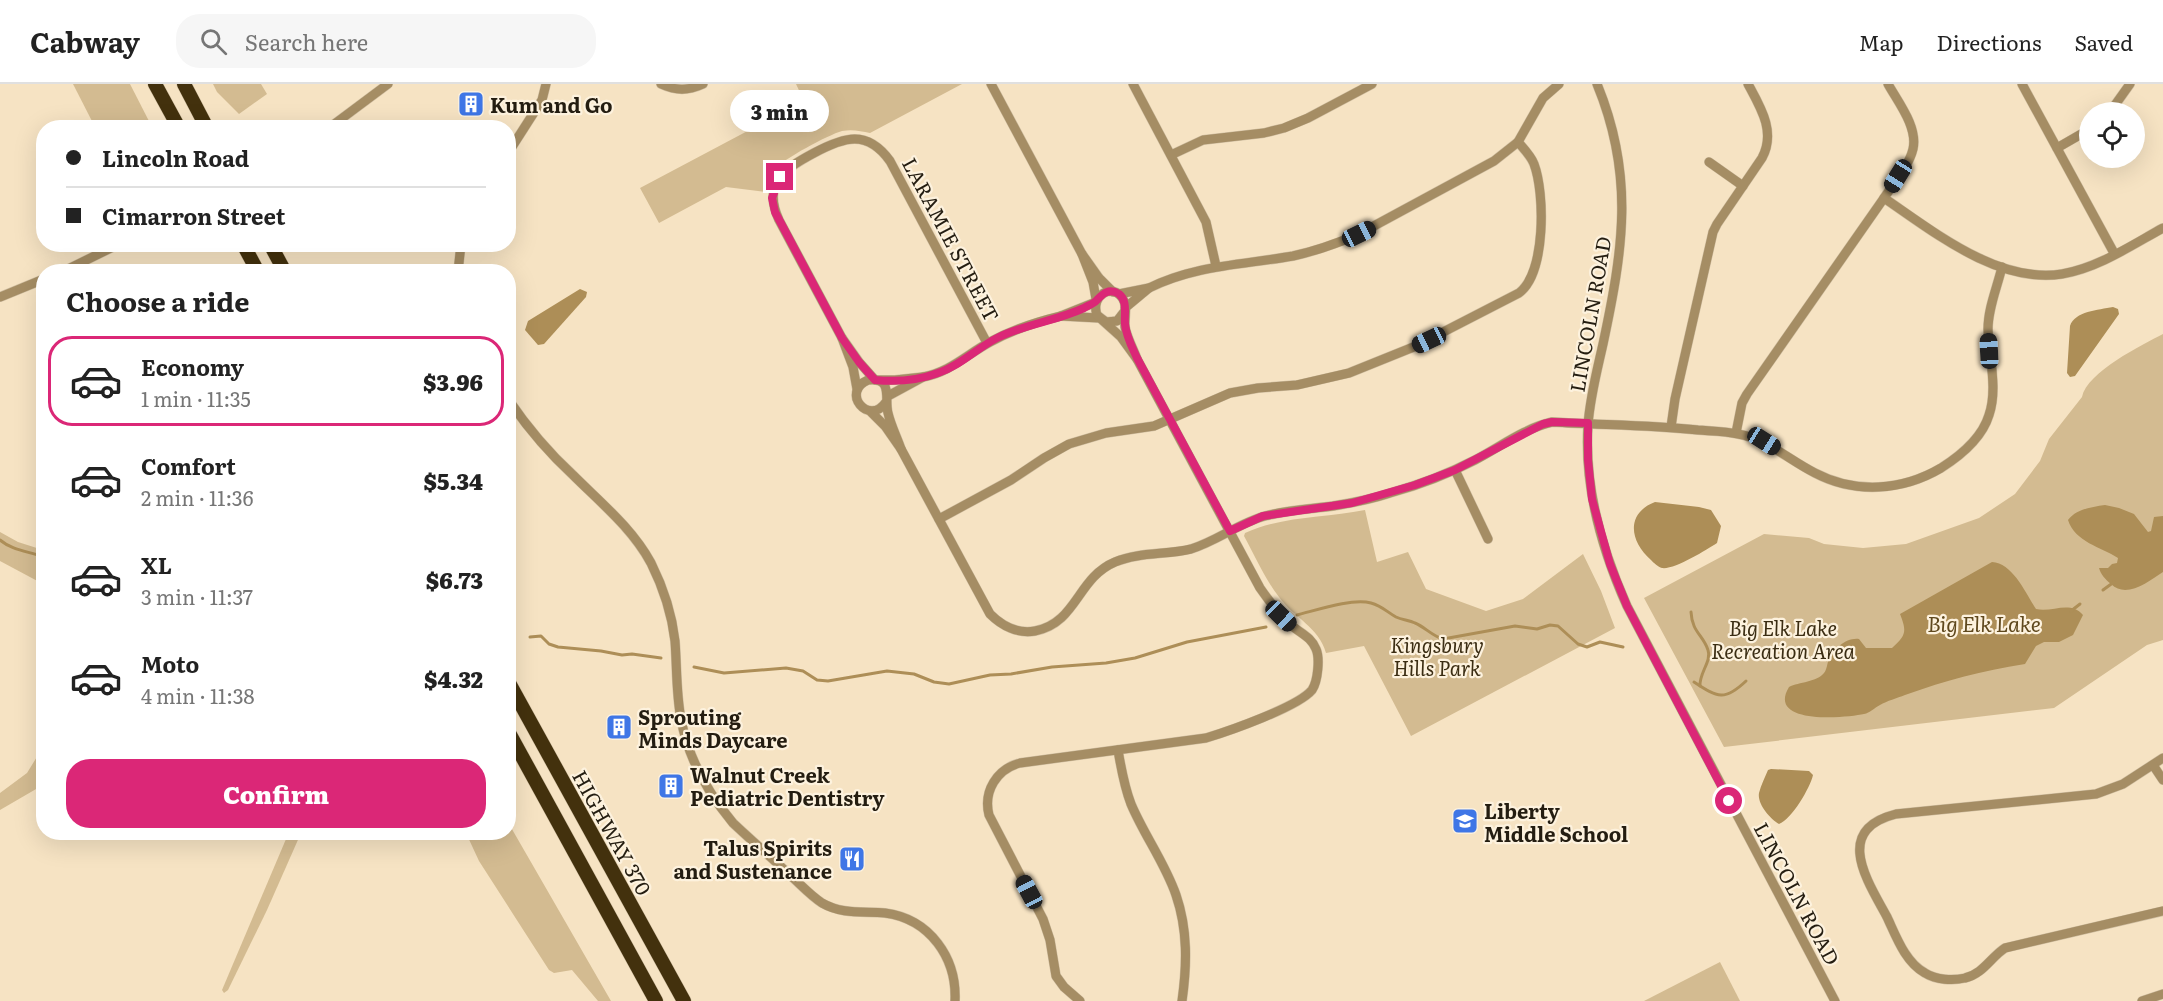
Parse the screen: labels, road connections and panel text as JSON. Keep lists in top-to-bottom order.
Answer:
{
  "streets": {
    "highway": ["HIGHWAY 370"],
    "street": ["LARAMIE STREET", "LINCOLN ROAD"]
  },
  "water": ["Big Elk Lake"],
  "parks": ["Big Elk Lake Recreation Area", "Kingsbury Hills Park"],
  "places": {
    "building": ["Kum and Go", "Sprouting Minds Daycare", "Walnut Creek Pediatric Dentistry"],
    "school or university": ["Liberty Middle School"],
    "restaurant": ["Talus Spirits and Sustenance"]
  },
  "page": {
    "header": "Cabway",
    "search": "Search here",
    "nav": ["Map", "Directions", "Saved"],
    "bubble": "3 min",
    "banner": ["Lincoln Road", "Cimarron Street"],
    "heading": "Choose a ride",
    "list": [
      {
        "name": "Economy",
        "note": "1 min · 11:35",
        "value": "$3.96"
      },
      {
        "name": "Comfort",
        "note": "2 min · 11:36",
        "value": "$5.34"
      },
      {
        "name": "XL",
        "note": "3 min · 11:37",
        "value": "$6.73"
      },
      {
        "name": "Moto",
        "note": "4 min · 11:38",
        "value": "$4.32"
      }
    ],
    "buttons": "Confirm"
  }
}
